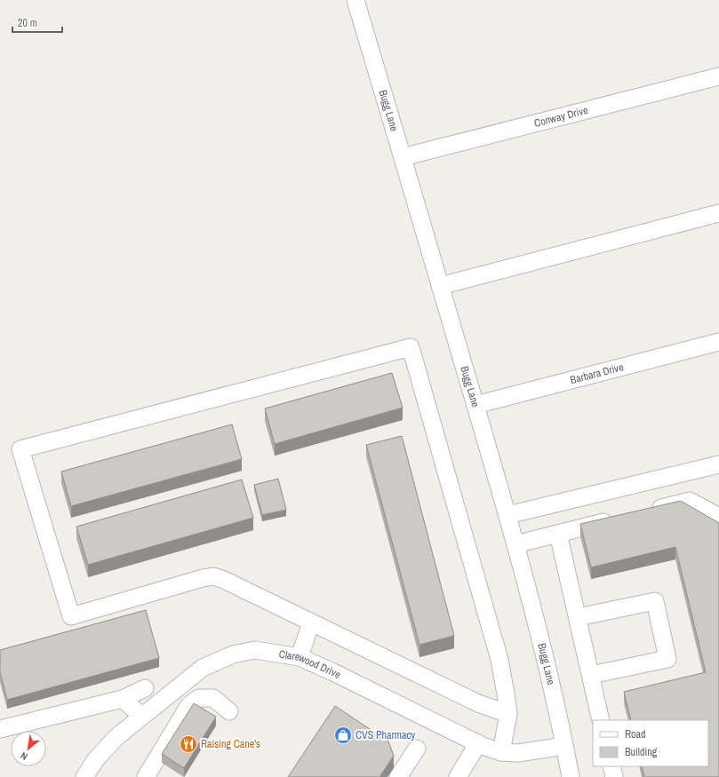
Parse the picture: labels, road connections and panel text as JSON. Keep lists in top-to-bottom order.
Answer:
{
  "streets": {
    "street": [
      "Bugg Lane",
      "Conway Drive",
      "Barbara Drive",
      "Clarewood Drive"
    ]
  },
  "crossings": [
    ["Bugg Lane", "Conway Drive"],
    ["Bugg Lane", "Barbara Drive"],
    ["Bugg Lane", "Clarewood Drive"]
  ],
  "places": {
    "shop": ["CVS Pharmacy"],
    "restaurant": ["Raising Cane's"]
  },
  "legend": ["Road", "Building"],
  "scale_bar": "20 m",
  "north": "bottom left"
}
